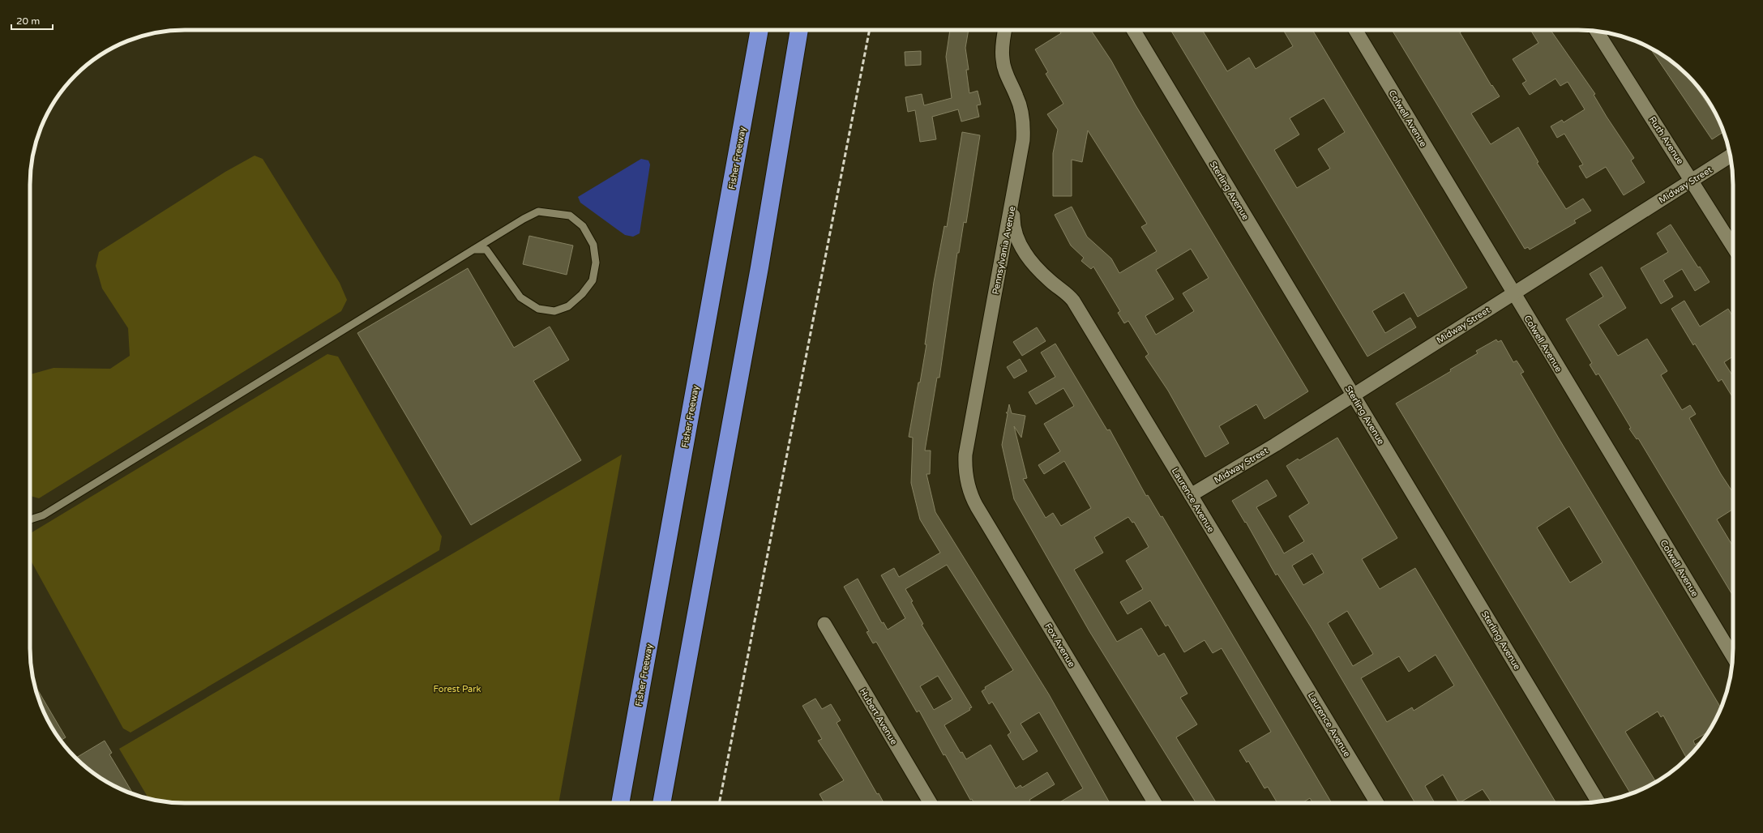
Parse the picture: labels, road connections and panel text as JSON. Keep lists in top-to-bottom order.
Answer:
{
  "streets": {
    "highway": ["Fisher Freeway"],
    "street": [
      "Colwell Avenue",
      "Ruth Avenue",
      "Midway Street",
      "Sterling Avenue",
      "Pennsylvania Avenue",
      "Laurence Avenue",
      "Fox Avenue",
      "Hubert Avenue"
    ]
  },
  "crossings": [
    ["Colwell Avenue", "Midway Street"],
    ["Ruth Avenue", "Midway Street"],
    ["Midway Street", "Sterling Avenue"],
    ["Midway Street", "Laurence Avenue"],
    ["Pennsylvania Avenue", "Laurence Avenue"],
    ["Pennsylvania Avenue", "Fox Avenue"]
  ],
  "parks": ["Forest Park"],
  "scale_bar": "20 m"
}
